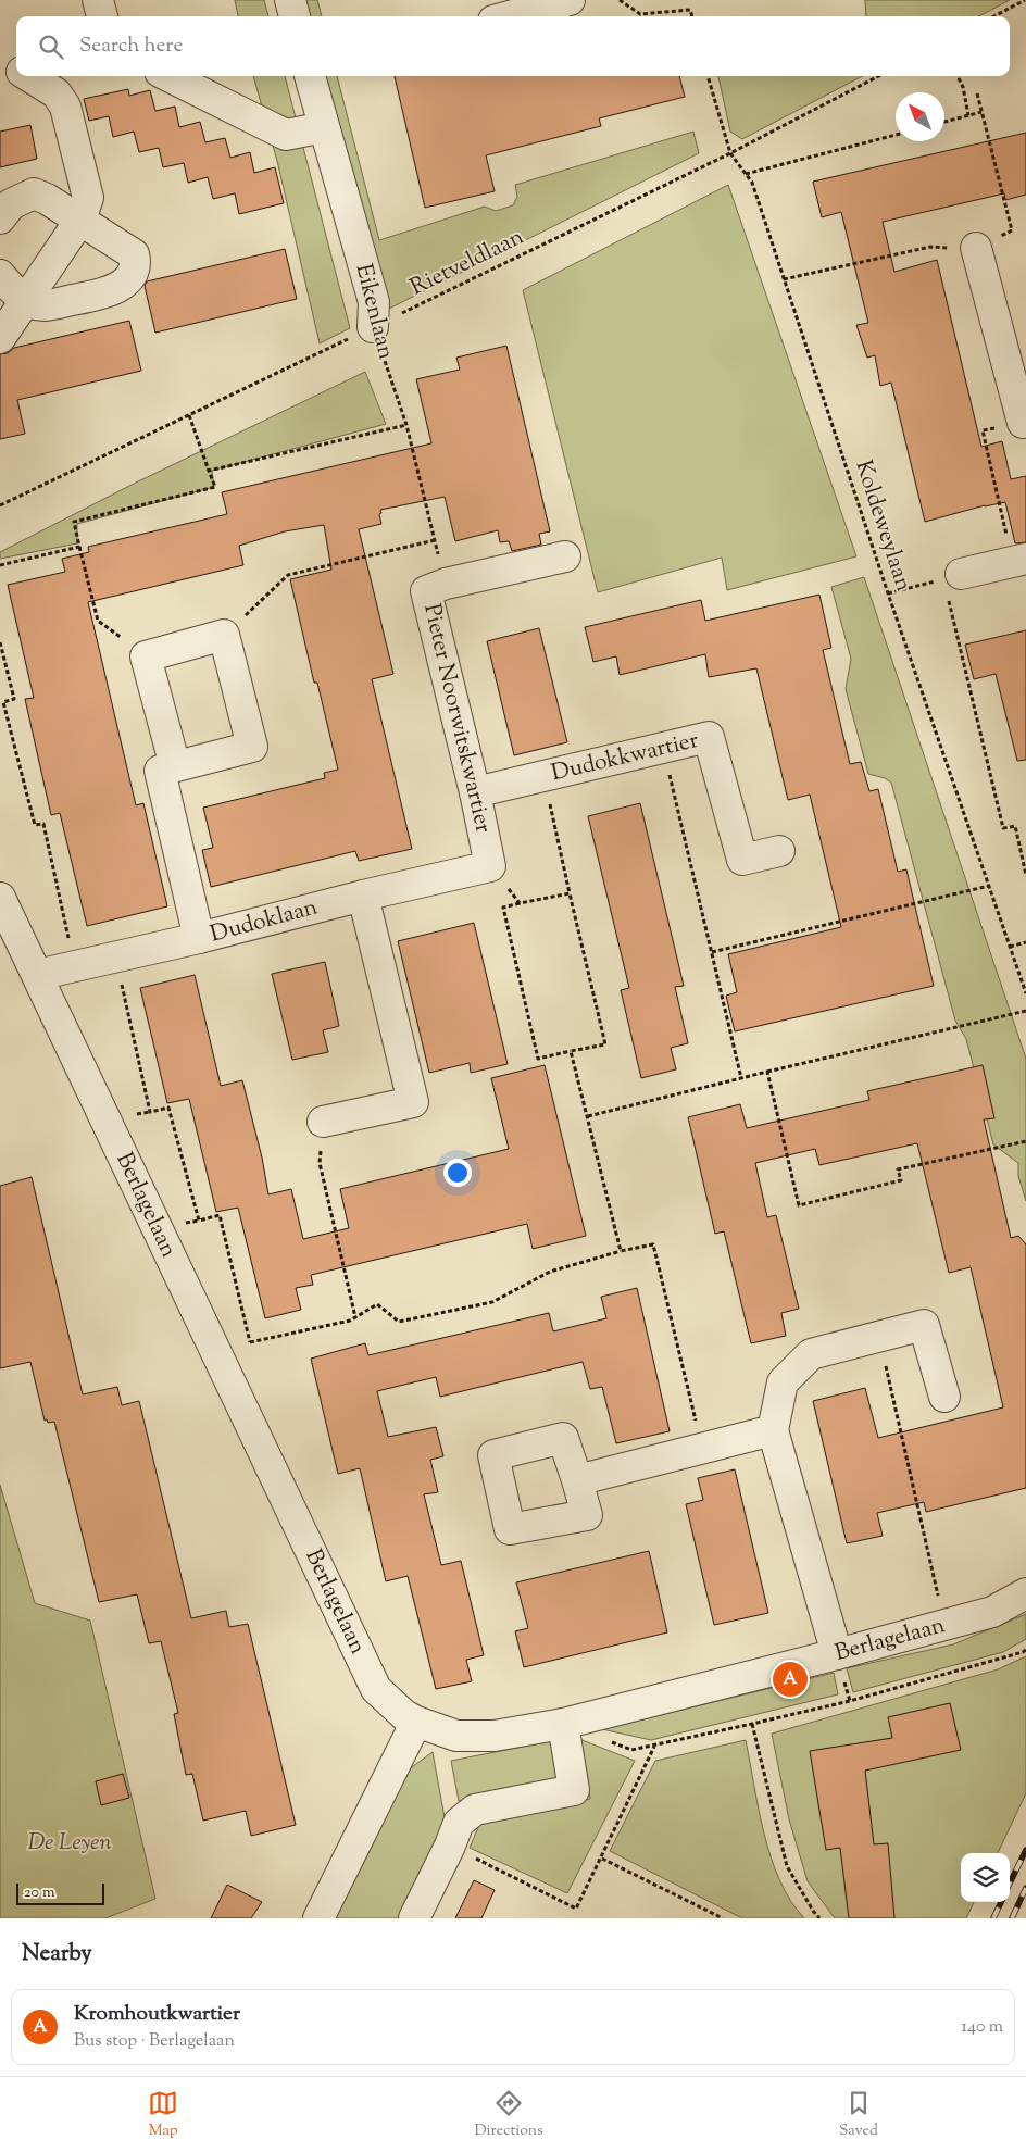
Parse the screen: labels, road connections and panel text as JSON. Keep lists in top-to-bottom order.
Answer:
{
  "streets": {
    "street": [
      "Eikenlaan",
      "Pieter Noorwitskwartier",
      "Dudokkwartier",
      "Dudoklaan",
      "Berlagelaan"
    ],
    "path": ["Rietveldlaan", "Koldeweylaan"]
  },
  "crossings": [
    ["Rietveldlaan", "Eikenlaan"],
    ["Rietveldlaan", "Koldeweylaan"],
    ["Eikenlaan", "Pieter Noorwitskwartier"],
    ["Pieter Noorwitskwartier", "Dudokkwartier"],
    ["Pieter Noorwitskwartier", "Dudoklaan"],
    ["Dudoklaan", "Berlagelaan"]
  ],
  "parks": ["De Leyen"],
  "scale_bar": "20 m",
  "north": "top left",
  "page": {
    "search": "Search here",
    "pins": "A",
    "scale": "20 m",
    "heading": "Nearby",
    "list": [
      {
        "mark": "A",
        "name": "Kromhoutkwartier",
        "note": "Bus stop · Berlagelaan",
        "value": "140 m"
      }
    ],
    "nav": ["Map", "Directions", "Saved"]
  }
}
